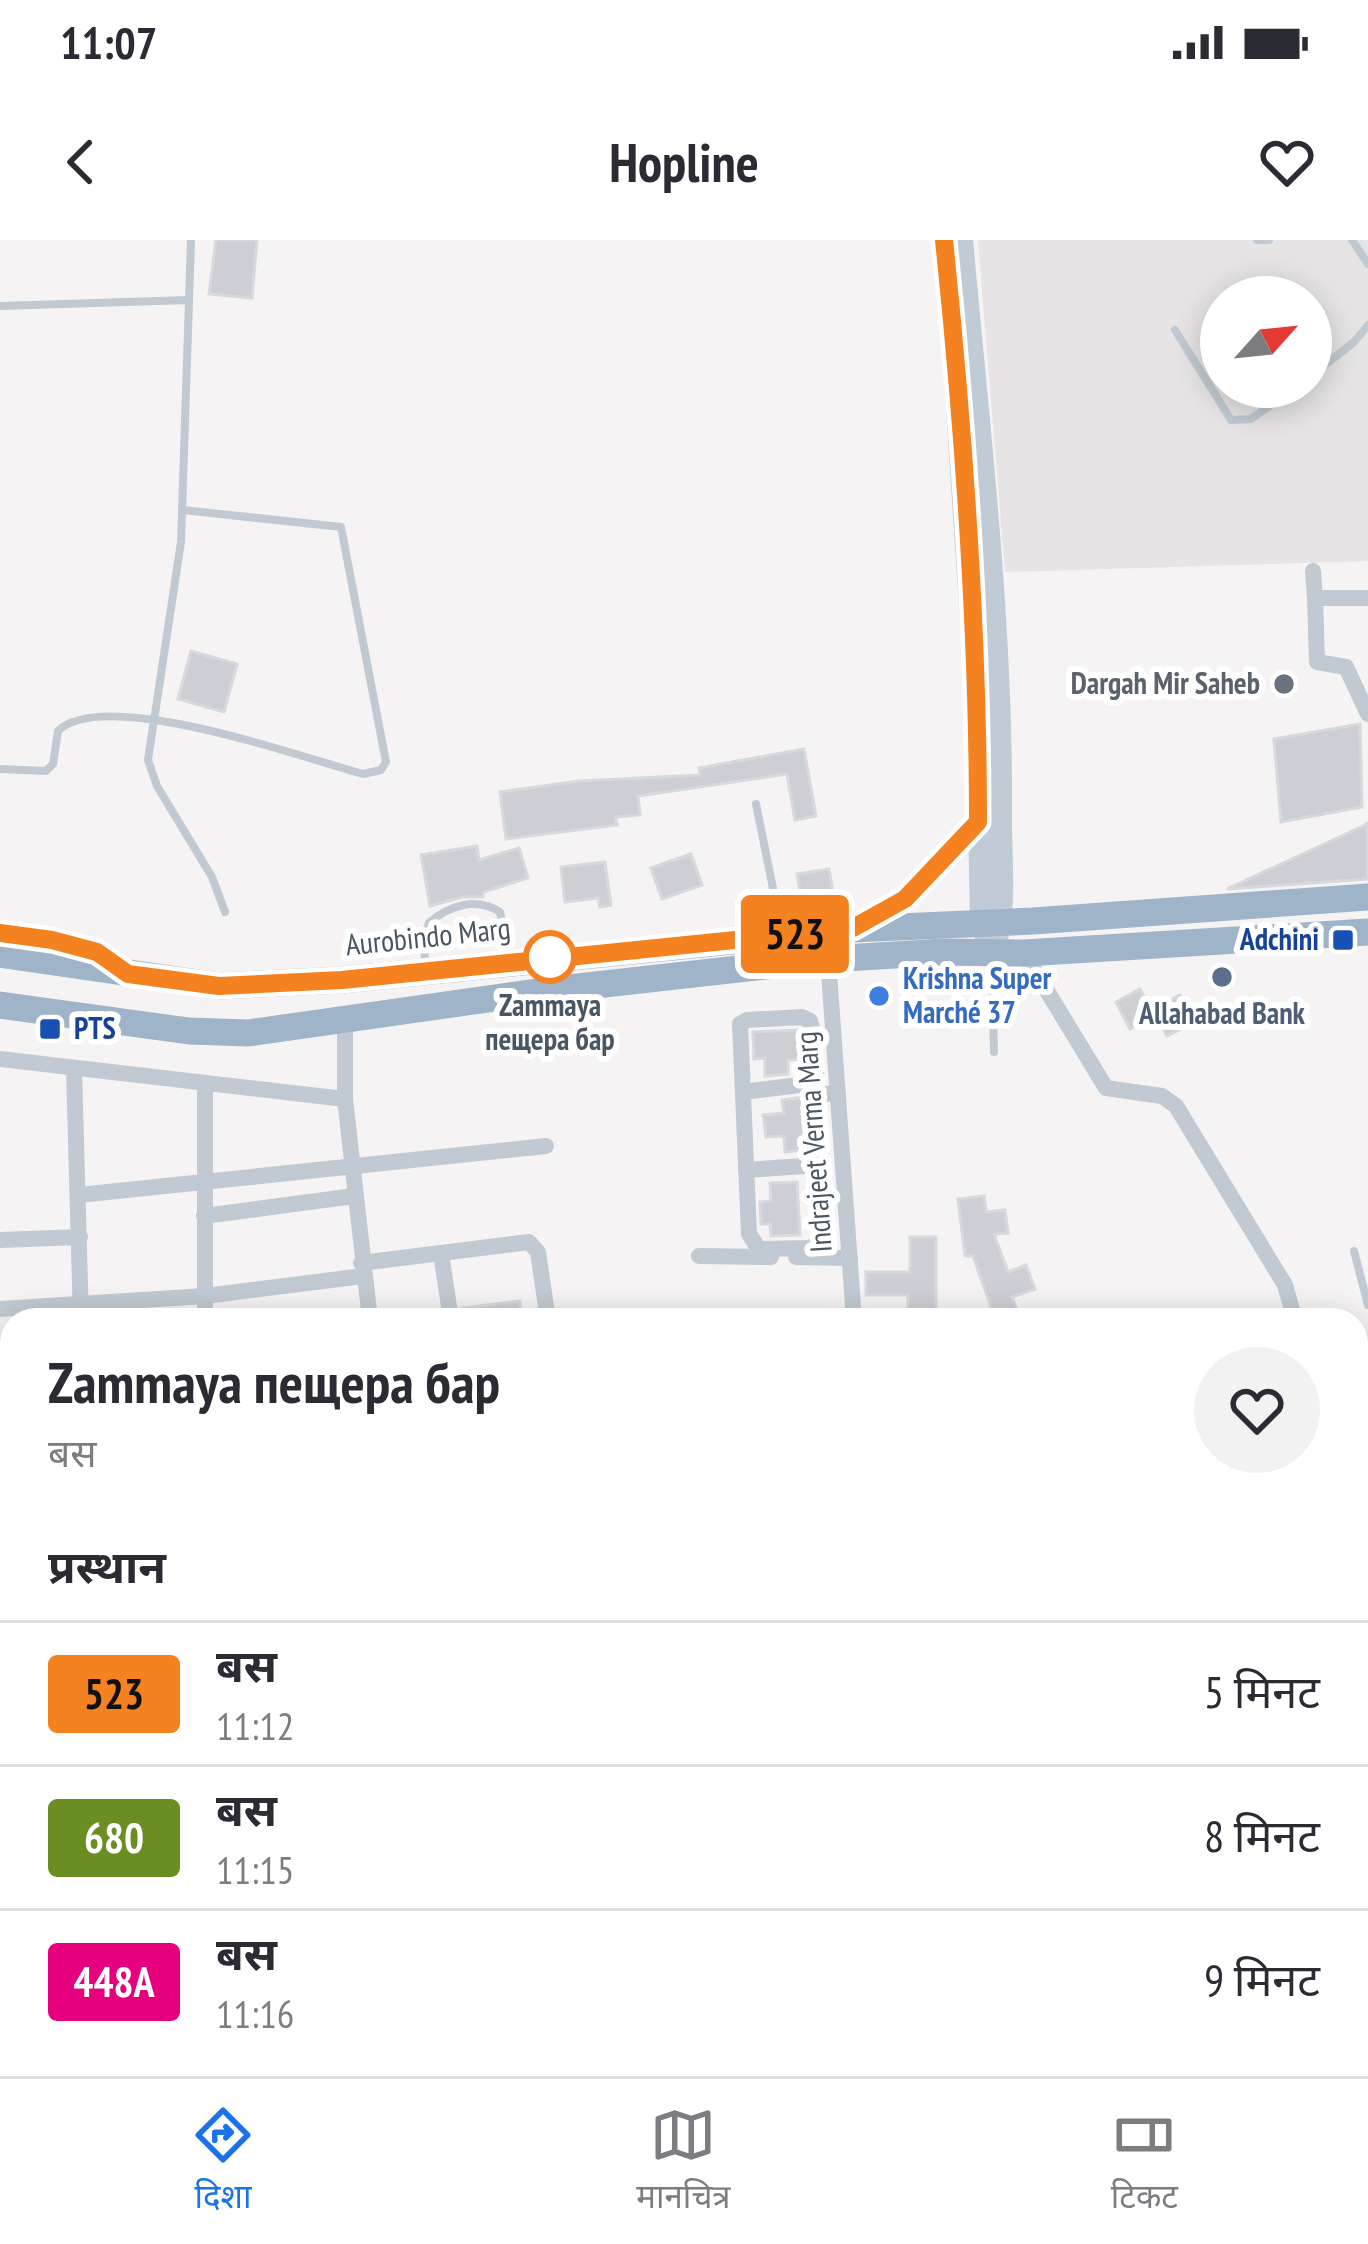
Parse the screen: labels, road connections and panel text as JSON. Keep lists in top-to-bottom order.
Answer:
{
  "streets": {
    "highway": ["Aurobindo Marg"],
    "street": ["Indrajeet Verma Marg"]
  },
  "places": {
    "other": [
      "Dargah Mir Saheb",
      "Zammaya пещера бар",
      "Allahabad Bank",
      "Krishna Super Marché 37"
    ],
    "transit": ["Adchini", "PTS"]
  },
  "lines": ["bus line 523"],
  "north": "top right",
  "page": {
    "status": "11:07",
    "header": "Hopline",
    "on_map": "523",
    "heading": [
      ["Zammaya пещера бар", "बस"],
      "प्रस्थान"
    ],
    "list": [
      {
        "mark": "523",
        "name": "बस",
        "note": "11:12",
        "value": "5 मिनट"
      },
      {
        "mark": "680",
        "name": "बस",
        "note": "11:15",
        "value": "8 मिनट"
      },
      {
        "mark": "448A",
        "name": "बस",
        "note": "11:16",
        "value": "9 मिनट"
      }
    ],
    "tabs": ["दिशा", "मानचित्र", "टिकट"]
  }
}
